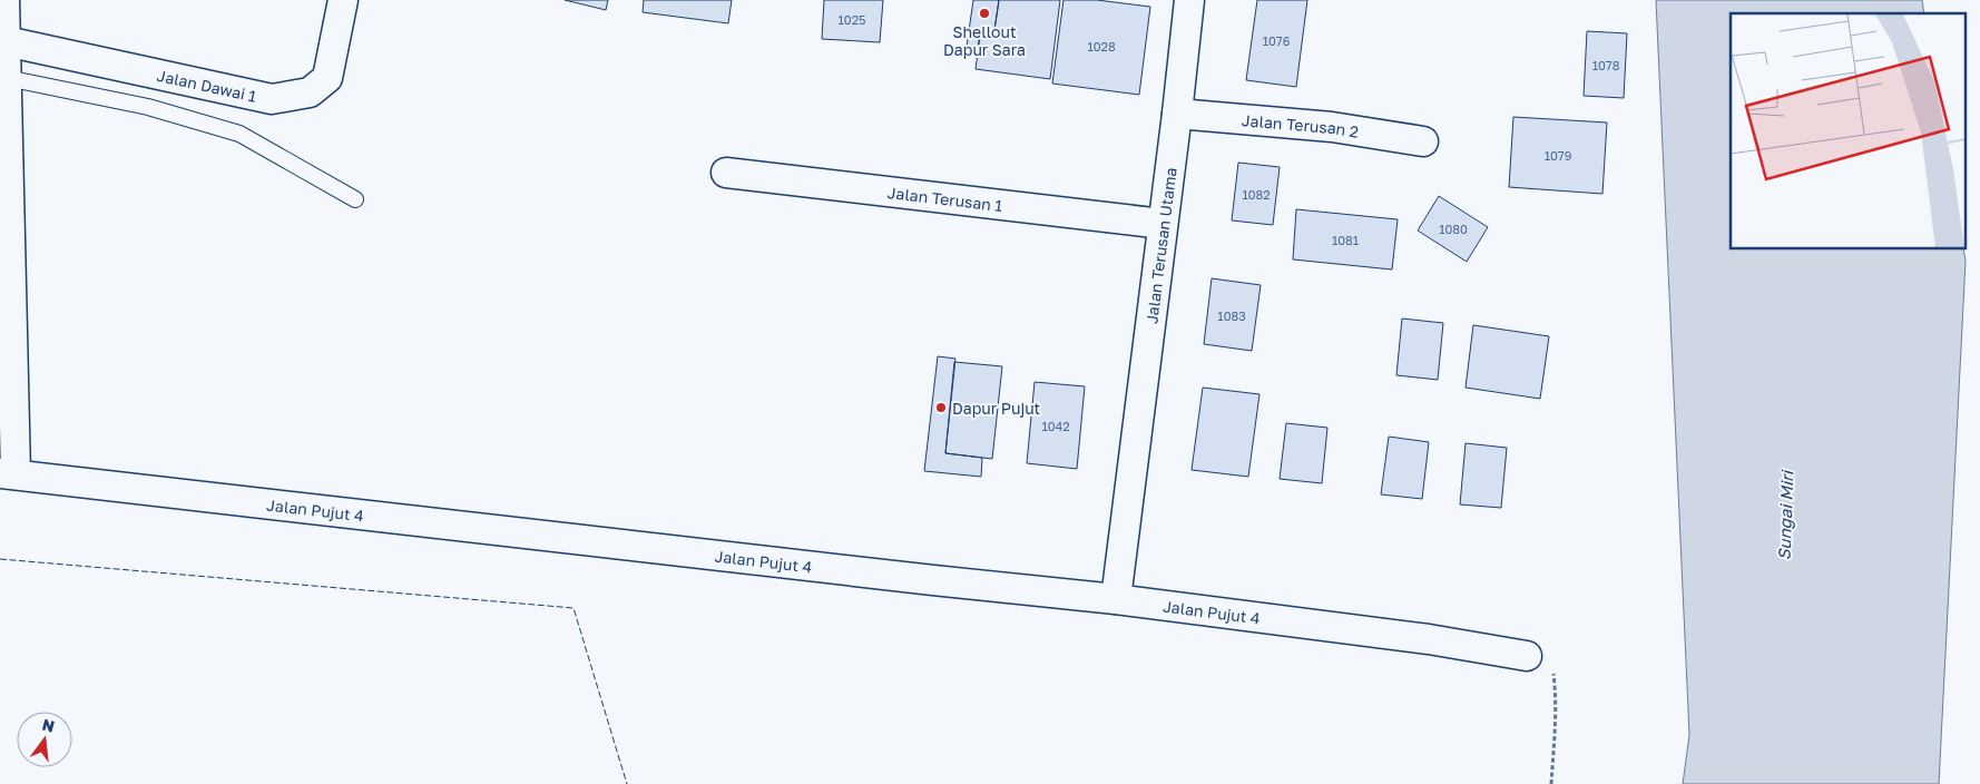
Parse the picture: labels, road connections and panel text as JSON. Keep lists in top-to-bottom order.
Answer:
{
  "streets": {
    "street": [
      "Jalan Dawai 1",
      "Jalan Terusan 2",
      "Jalan Terusan 1",
      "Jalan Terusan Utama",
      "Jalan Pujut 4"
    ]
  },
  "crossings": [
    ["Jalan Terusan 2", "Jalan Terusan Utama"],
    ["Jalan Terusan 1", "Jalan Terusan Utama"],
    ["Jalan Terusan Utama", "Jalan Pujut 4"]
  ],
  "water": ["Sungai Miri"],
  "places": ["Shellout Dapur Sara", "Dapur Pujut"],
  "house_numbers": [
    "1025",
    "1076",
    "1028",
    "1078",
    "1079",
    "1082",
    "1080",
    "1081",
    "1083",
    "1042"
  ],
  "north": "top"
}
